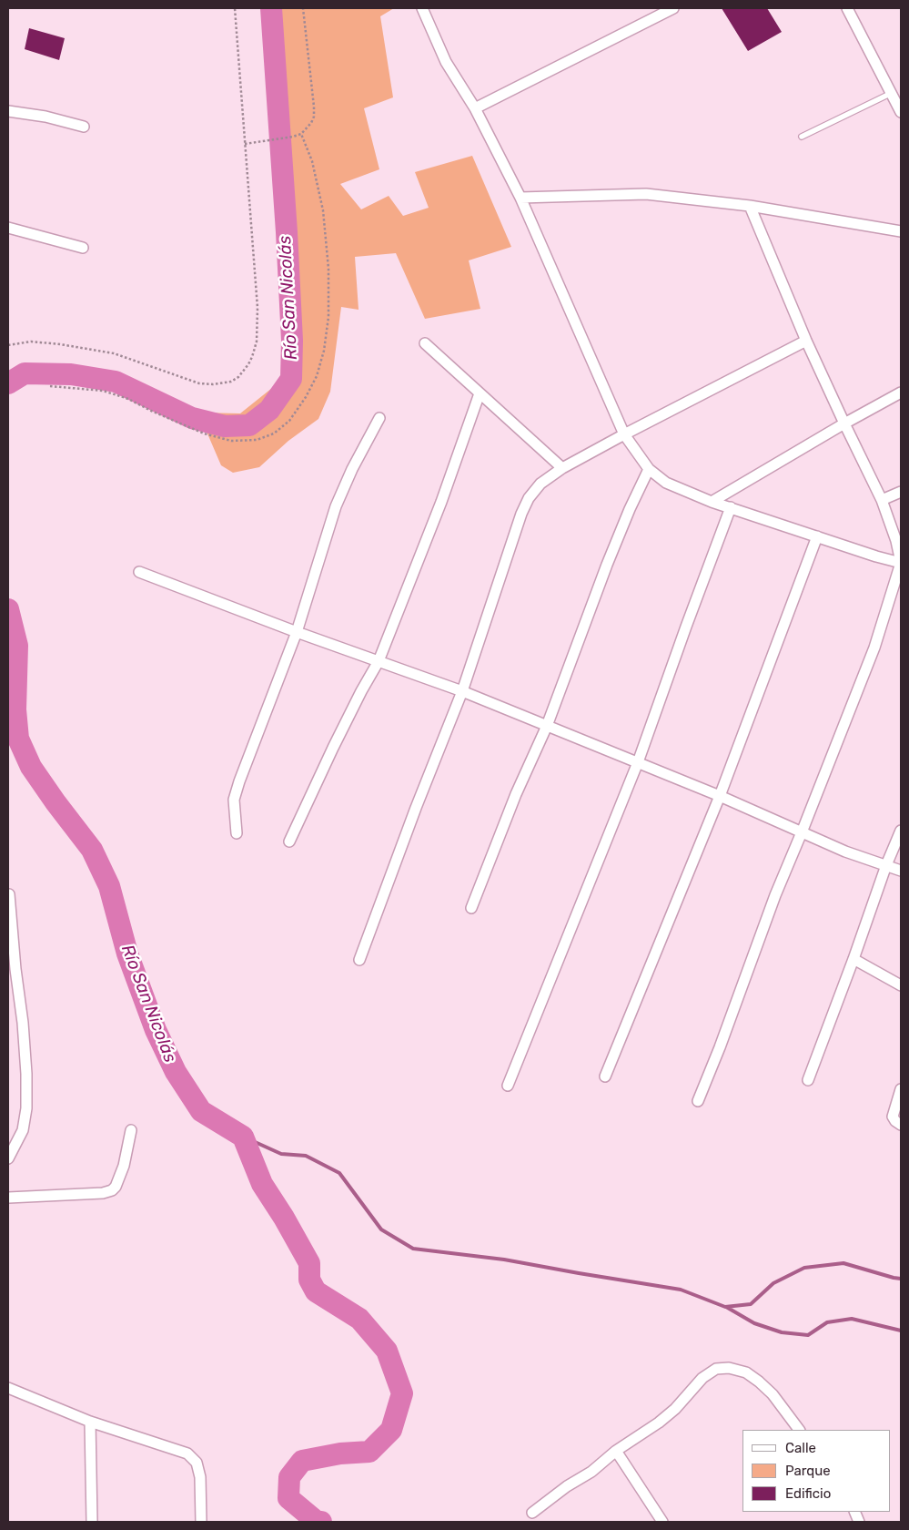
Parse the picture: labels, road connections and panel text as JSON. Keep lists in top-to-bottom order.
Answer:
{
  "water": ["Río San Nicolás"],
  "legend": ["Calle", "Parque", "Edificio"]
}
